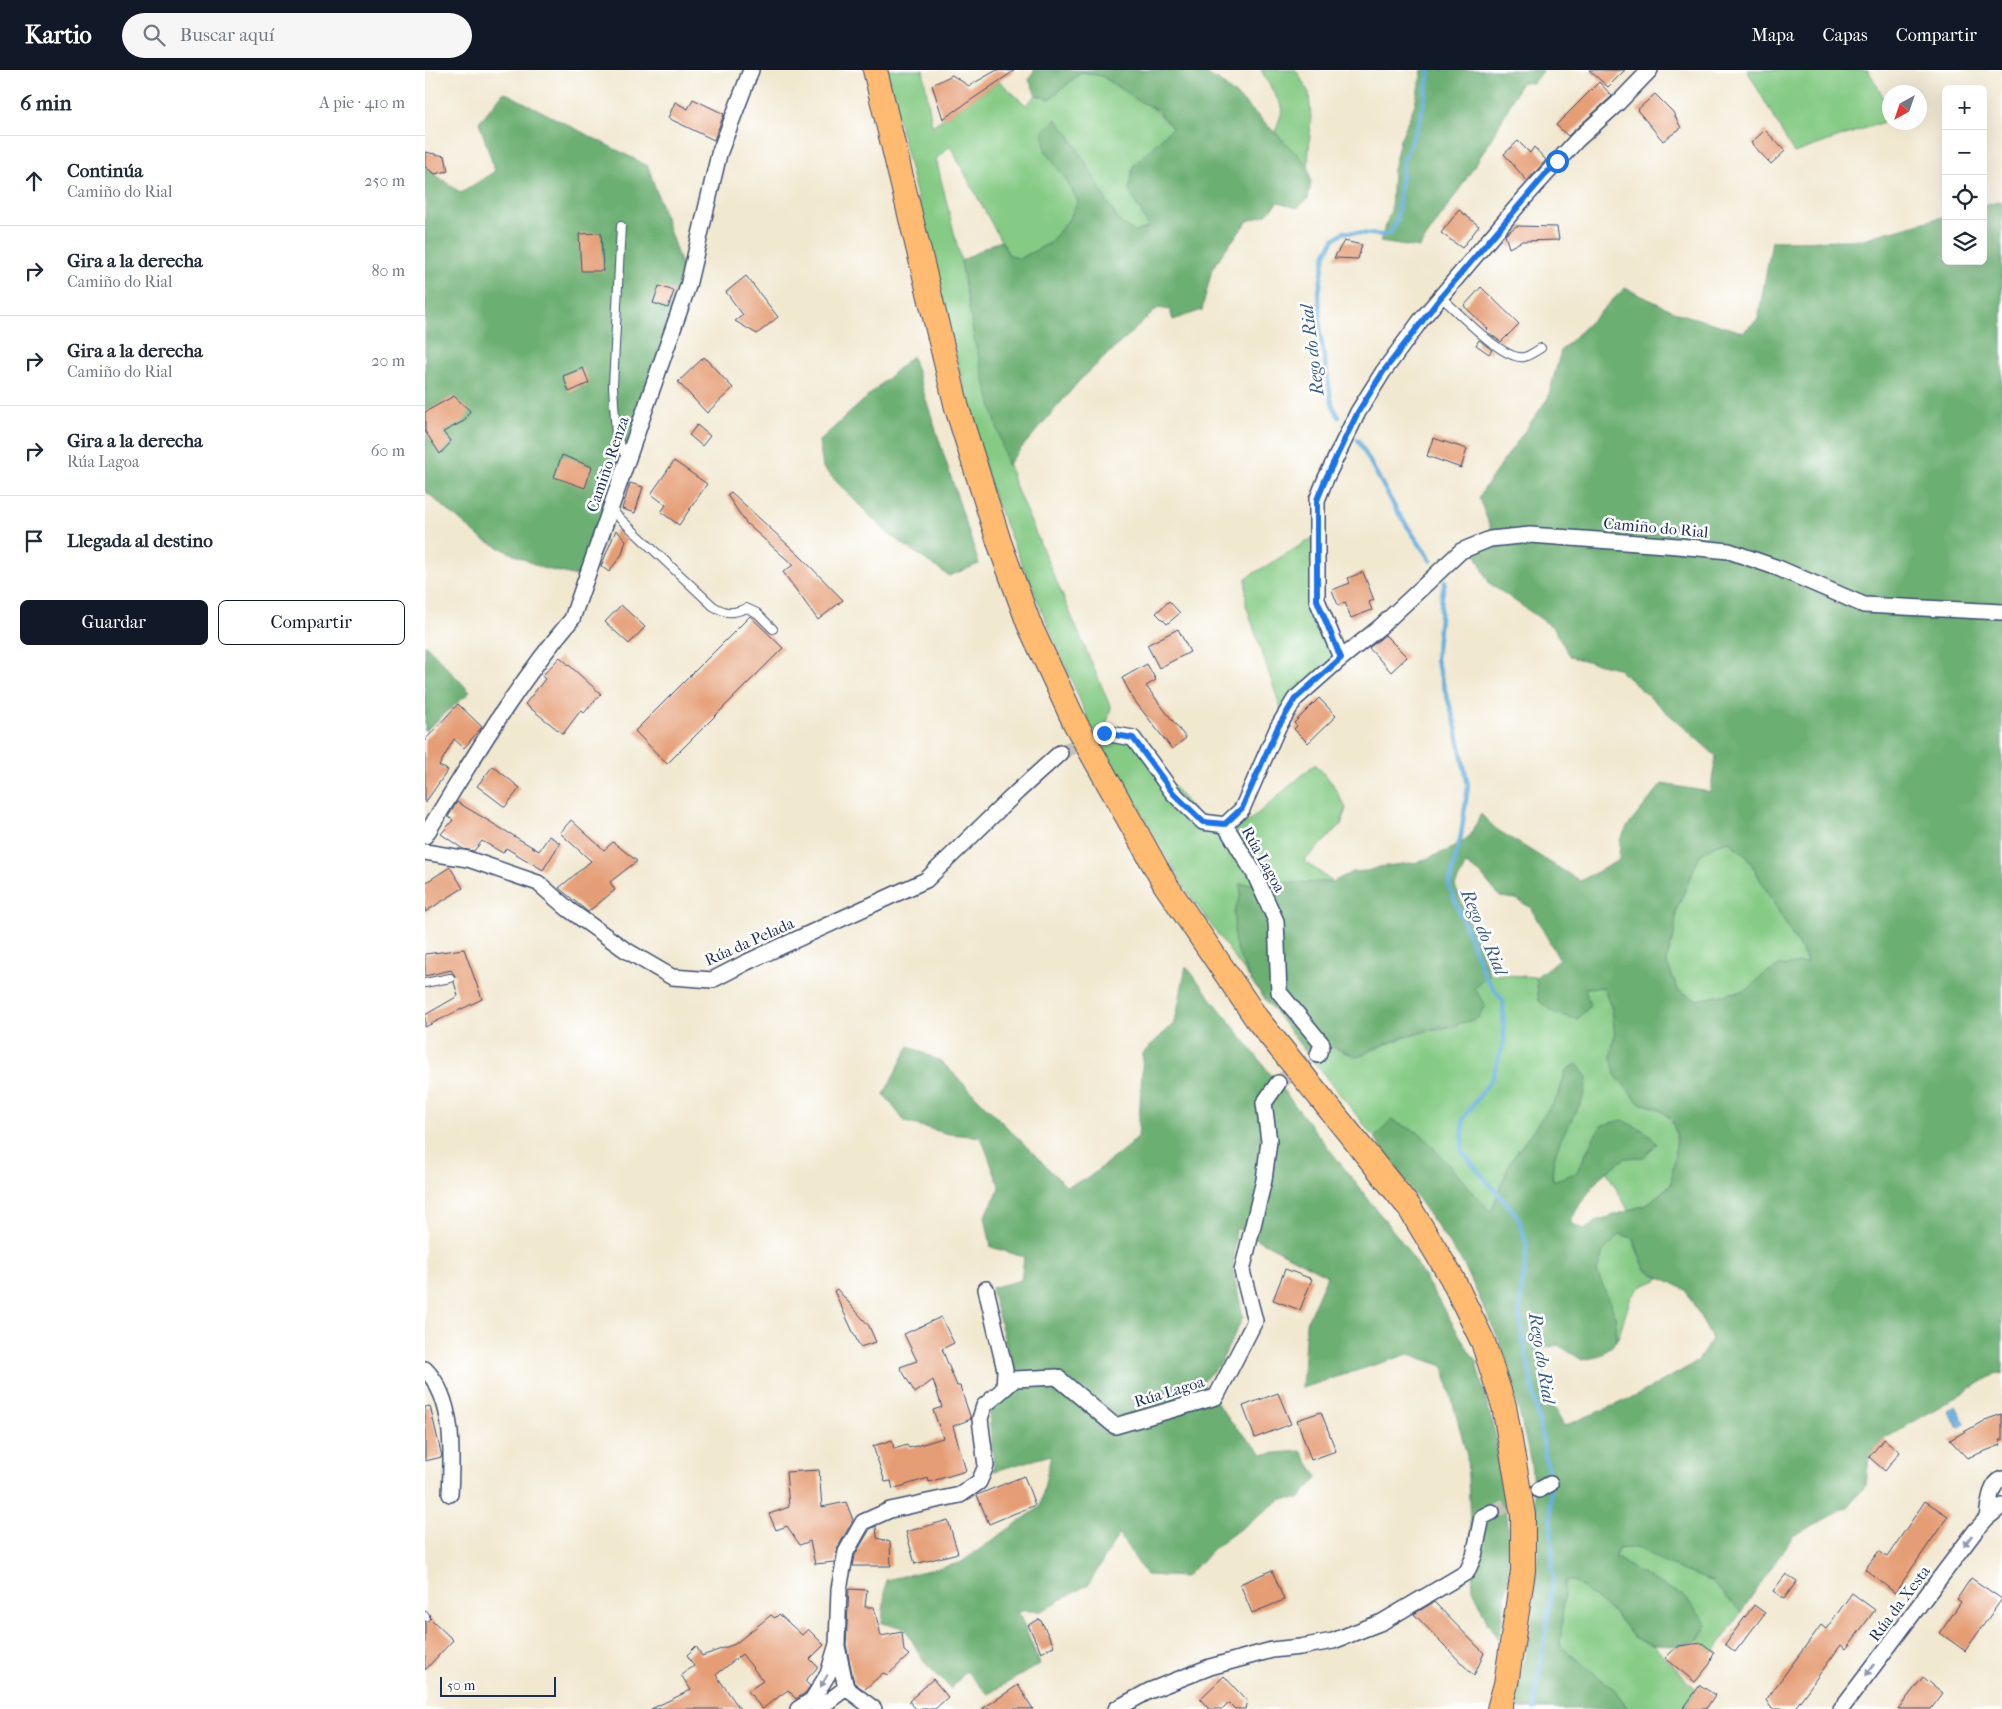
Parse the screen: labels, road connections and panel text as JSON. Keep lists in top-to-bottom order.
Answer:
{
  "streets": {
    "street": [
      "Camiño Renza",
      "Camiño do Rial",
      "Rúa Lagoa",
      "Rúa da Pelada",
      "Rúa da Xesta"
    ]
  },
  "crossings": [
    ["Camiño do Rial", "Rúa Lagoa"]
  ],
  "one_way": ["Rúa da Xesta"],
  "water": ["Rego do Rial"],
  "scale_bar": "50 m",
  "north": "bottom left",
  "page": {
    "header": "Kartio",
    "search": "Buscar aquí",
    "nav": ["Mapa", "Capas", "Compartir"],
    "heading": ["6 min", "A pie · 410 m"],
    "map_buttons": ["+", "−"],
    "list": [
      ["Continúa", "Camiño do Rial", "250 m"],
      ["Gira a la derecha", "Camiño do Rial", "80 m"],
      ["Gira a la derecha", "Camiño do Rial", "20 m"],
      ["Gira a la derecha", "Rúa Lagoa", "60 m"],
      "Llegada al destino"
    ],
    "buttons": ["Guardar", "Compartir"],
    "scale": "50 m"
  }
}
